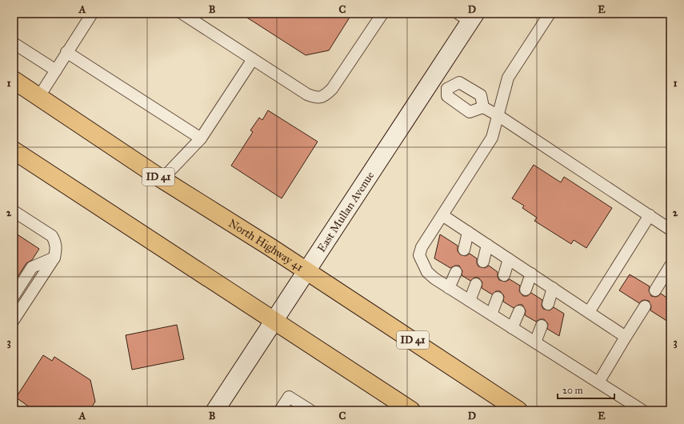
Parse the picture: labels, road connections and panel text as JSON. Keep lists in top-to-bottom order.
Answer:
{
  "streets": {
    "main road": ["ID 41", "East Mullan Avenue", "North Highway 41"]
  },
  "crossings": [
    ["East Mullan Avenue", "North Highway 41"]
  ],
  "scale_bar": "20 m",
  "grid": {
    "columns": [
      "A",
      "B",
      "C",
      "D",
      "E"
    ],
    "rows": ["1", "2", "3"]
  }
}
